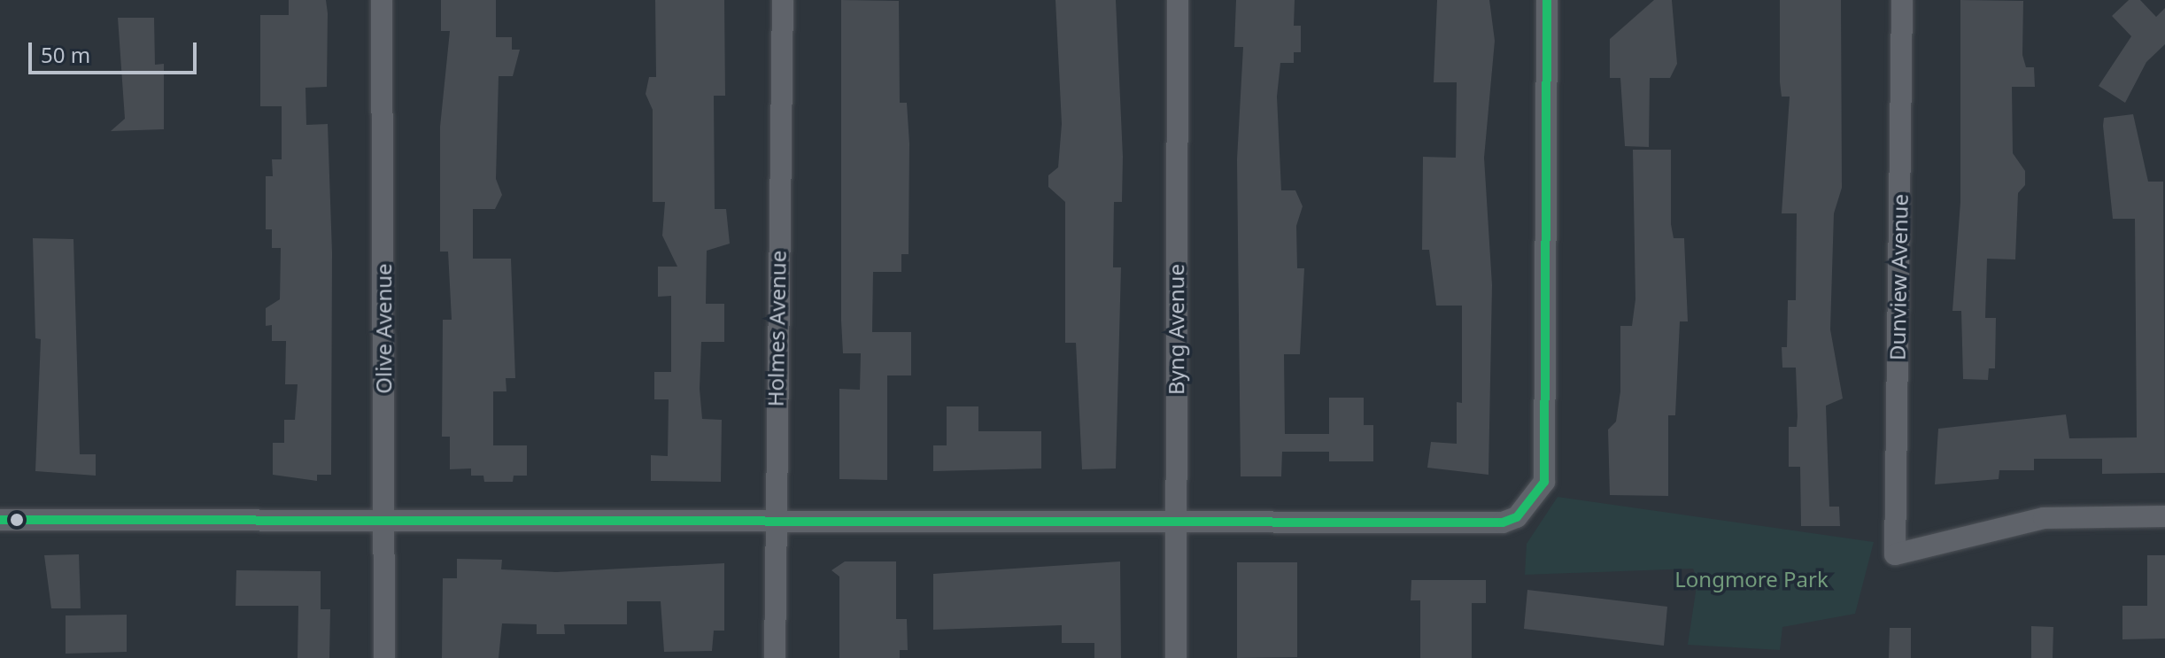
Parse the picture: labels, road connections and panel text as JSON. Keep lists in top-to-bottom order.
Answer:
{
  "streets": {
    "street": [
      "Dunview Avenue",
      "Olive Avenue",
      "Holmes Avenue",
      "Byng Avenue"
    ]
  },
  "parks": ["Longmore Park"],
  "scale_bar": "50 m"
}
